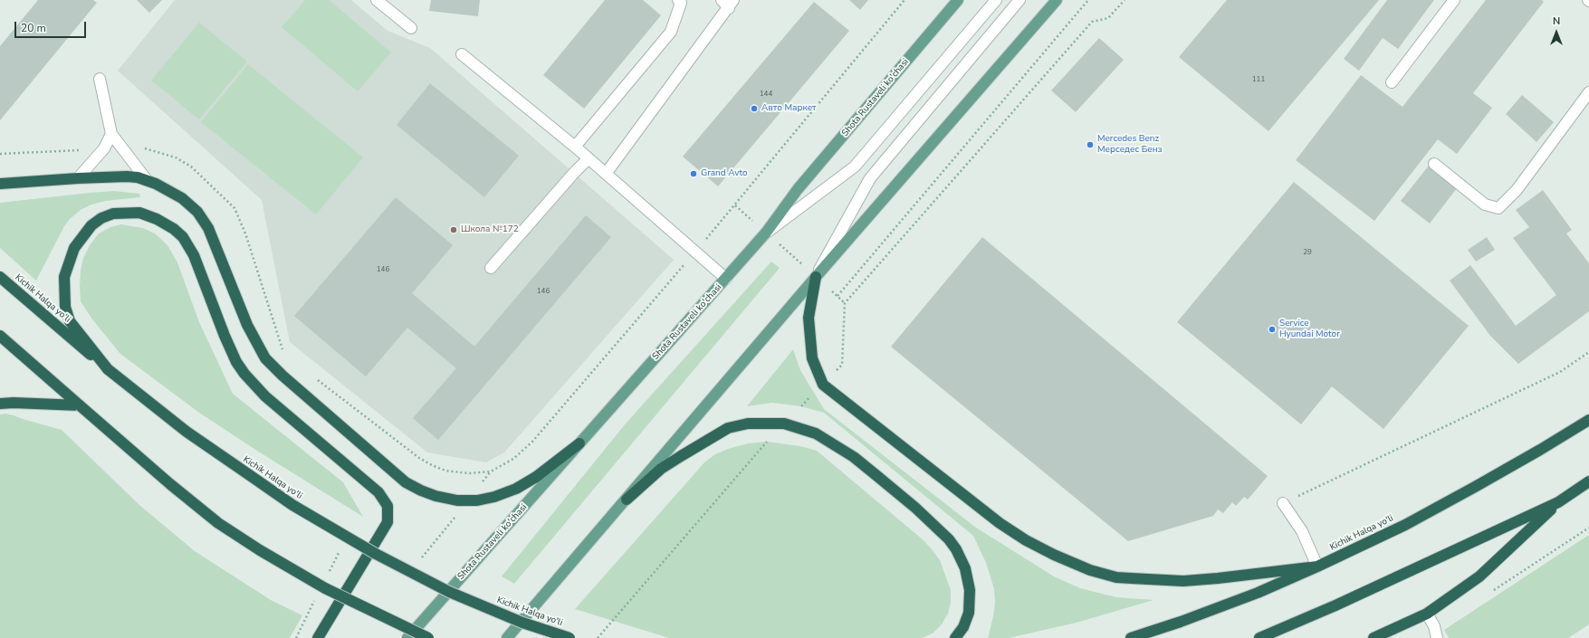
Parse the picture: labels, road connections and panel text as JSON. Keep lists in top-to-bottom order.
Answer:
{
  "streets": {
    "highway": ["Kichik Halqa yo'li"],
    "main road": ["Shota Rustaveli ko'chasi"]
  },
  "places": [
    "Авто Маркет",
    "Mercedes Benz Мерседес Бенз",
    "Grand Avto",
    "Школа №172",
    "Service Hyundai Motor"
  ],
  "house_numbers": [
    "111",
    "144",
    "29",
    "146",
    "146"
  ],
  "scale_bar": "20 m",
  "north": "top"
}
